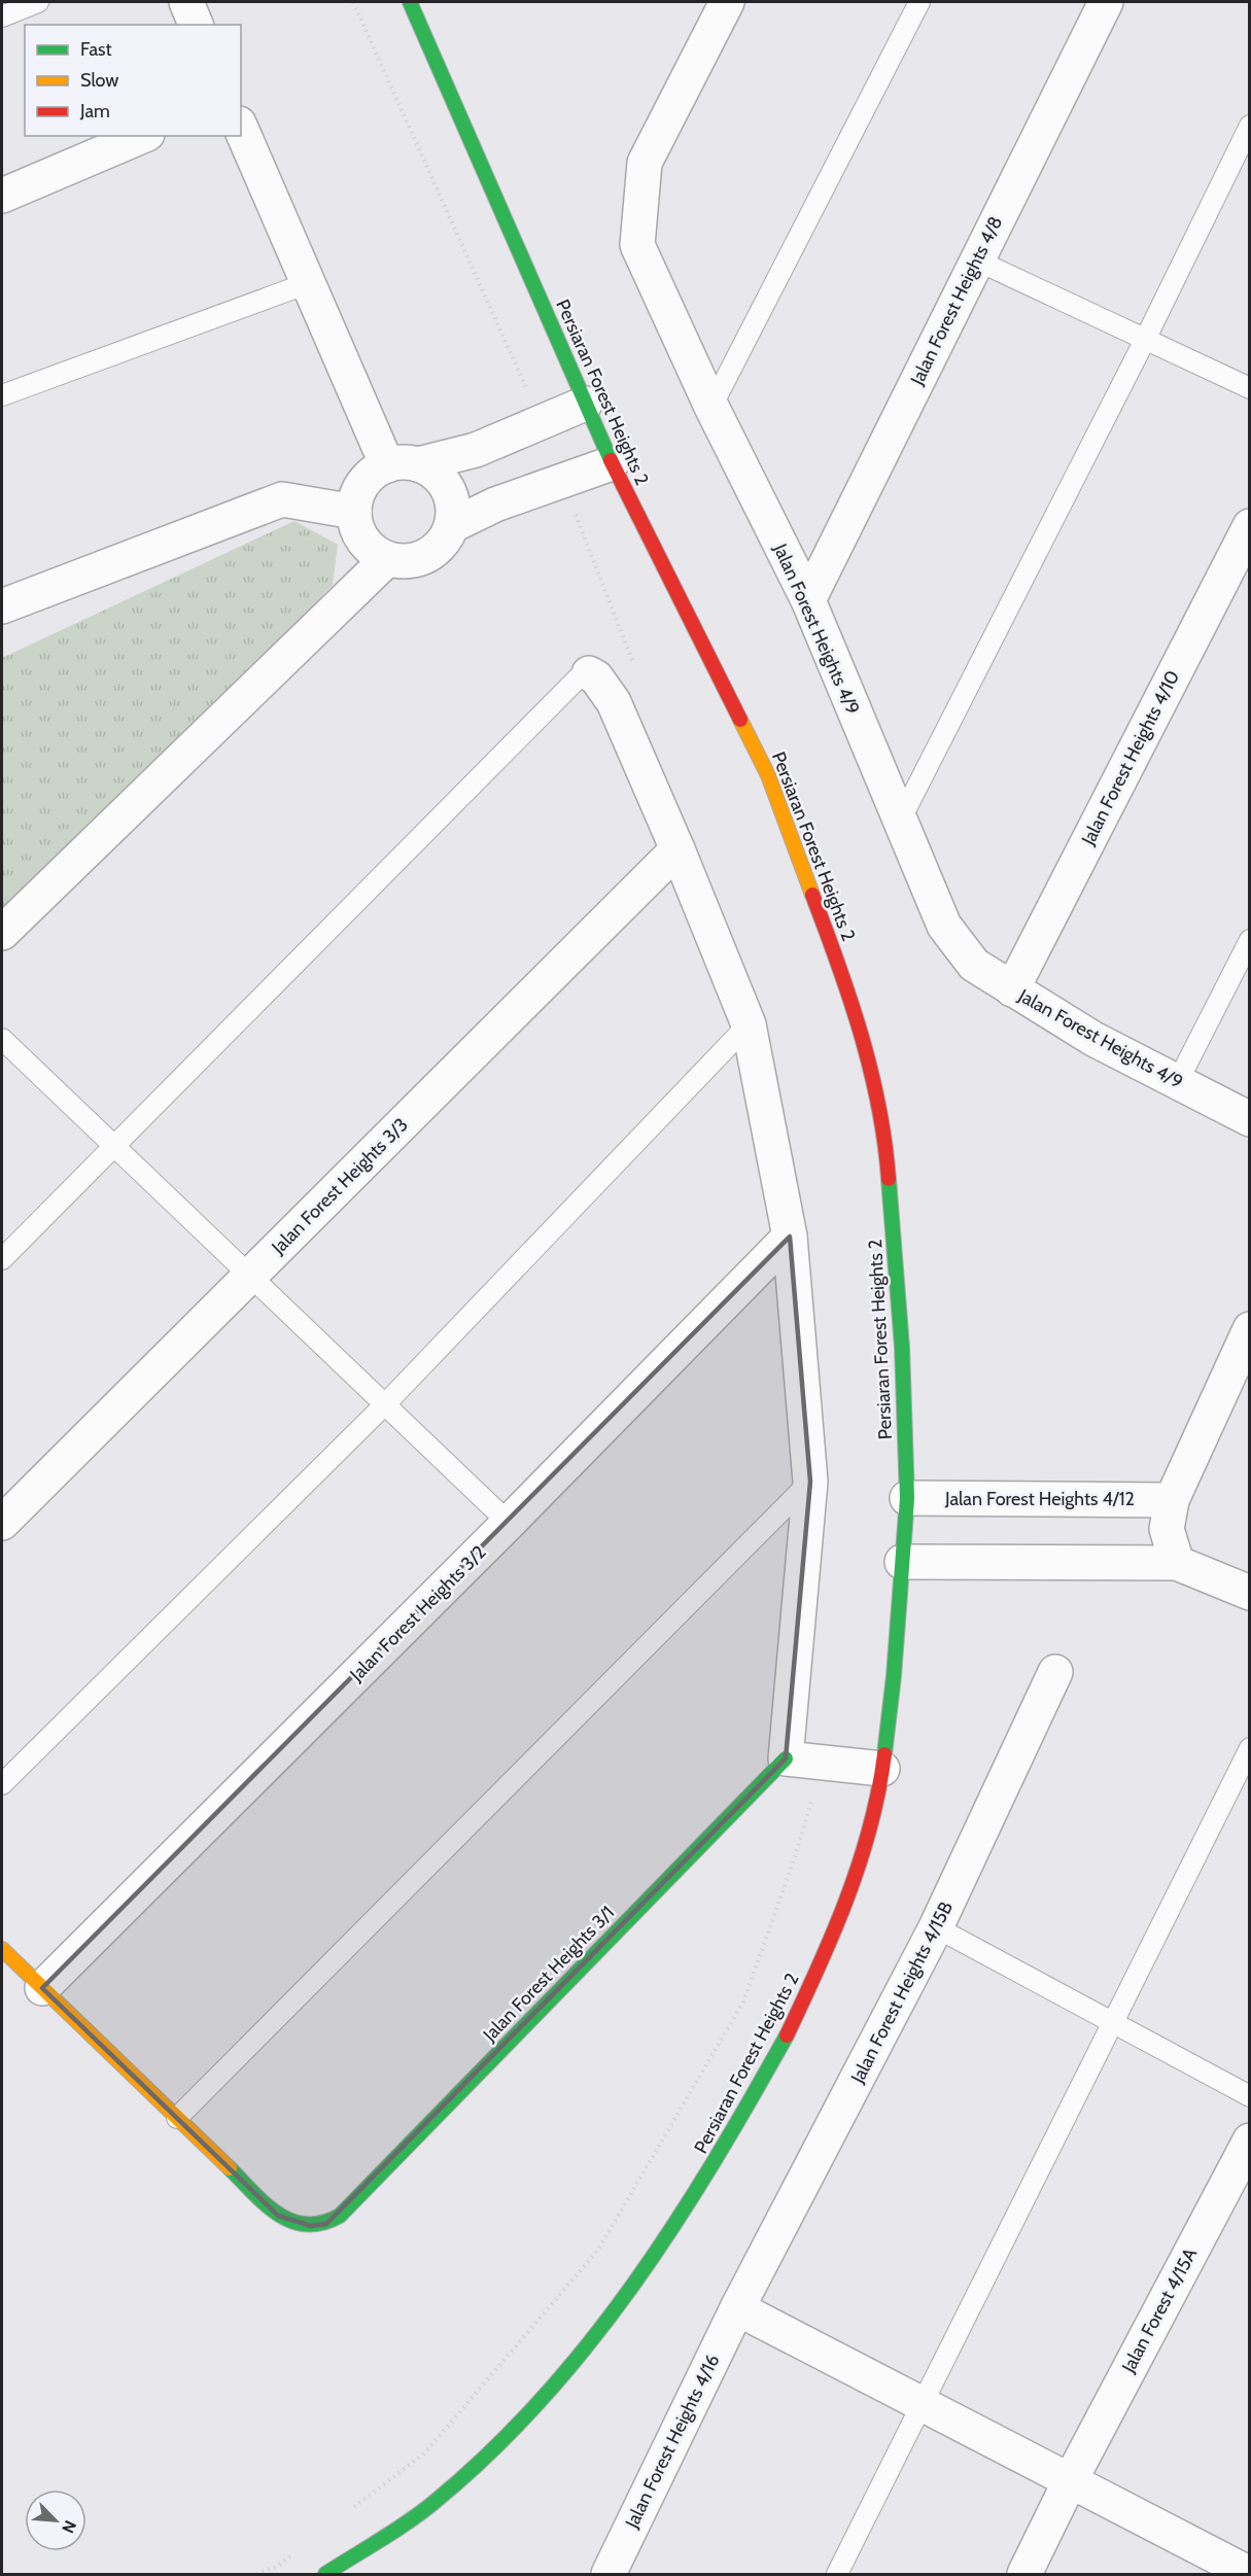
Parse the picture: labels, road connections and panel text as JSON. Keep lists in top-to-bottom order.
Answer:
{
  "streets": {
    "street": [
      "Jalan Forest Heights 4/8",
      "Persiaran Forest Heights 2",
      "Jalan Forest Heights 4/9",
      "Jalan Forest Heights 4/10",
      "Jalan Forest Heights 3/3",
      "Jalan Forest Heights 4/12",
      "Jalan Forest Heights 3/2",
      "Jalan Forest Heights 3/1",
      "Jalan Forest Heights 4/15B",
      "Jalan Forest 4/15A",
      "Jalan Forest Heights 4/16"
    ]
  },
  "crossings": [
    ["Jalan Forest Heights 4/8", "Jalan Forest Heights 4/9"],
    ["Persiaran Forest Heights 2", "Jalan Forest Heights 4/12"],
    ["Jalan Forest Heights 4/9", "Jalan Forest Heights 4/10"],
    ["Jalan Forest Heights 4/15B", "Jalan Forest Heights 4/16"]
  ],
  "legend": ["Fast", "Slow", "Jam"],
  "north": "bottom right"
}
